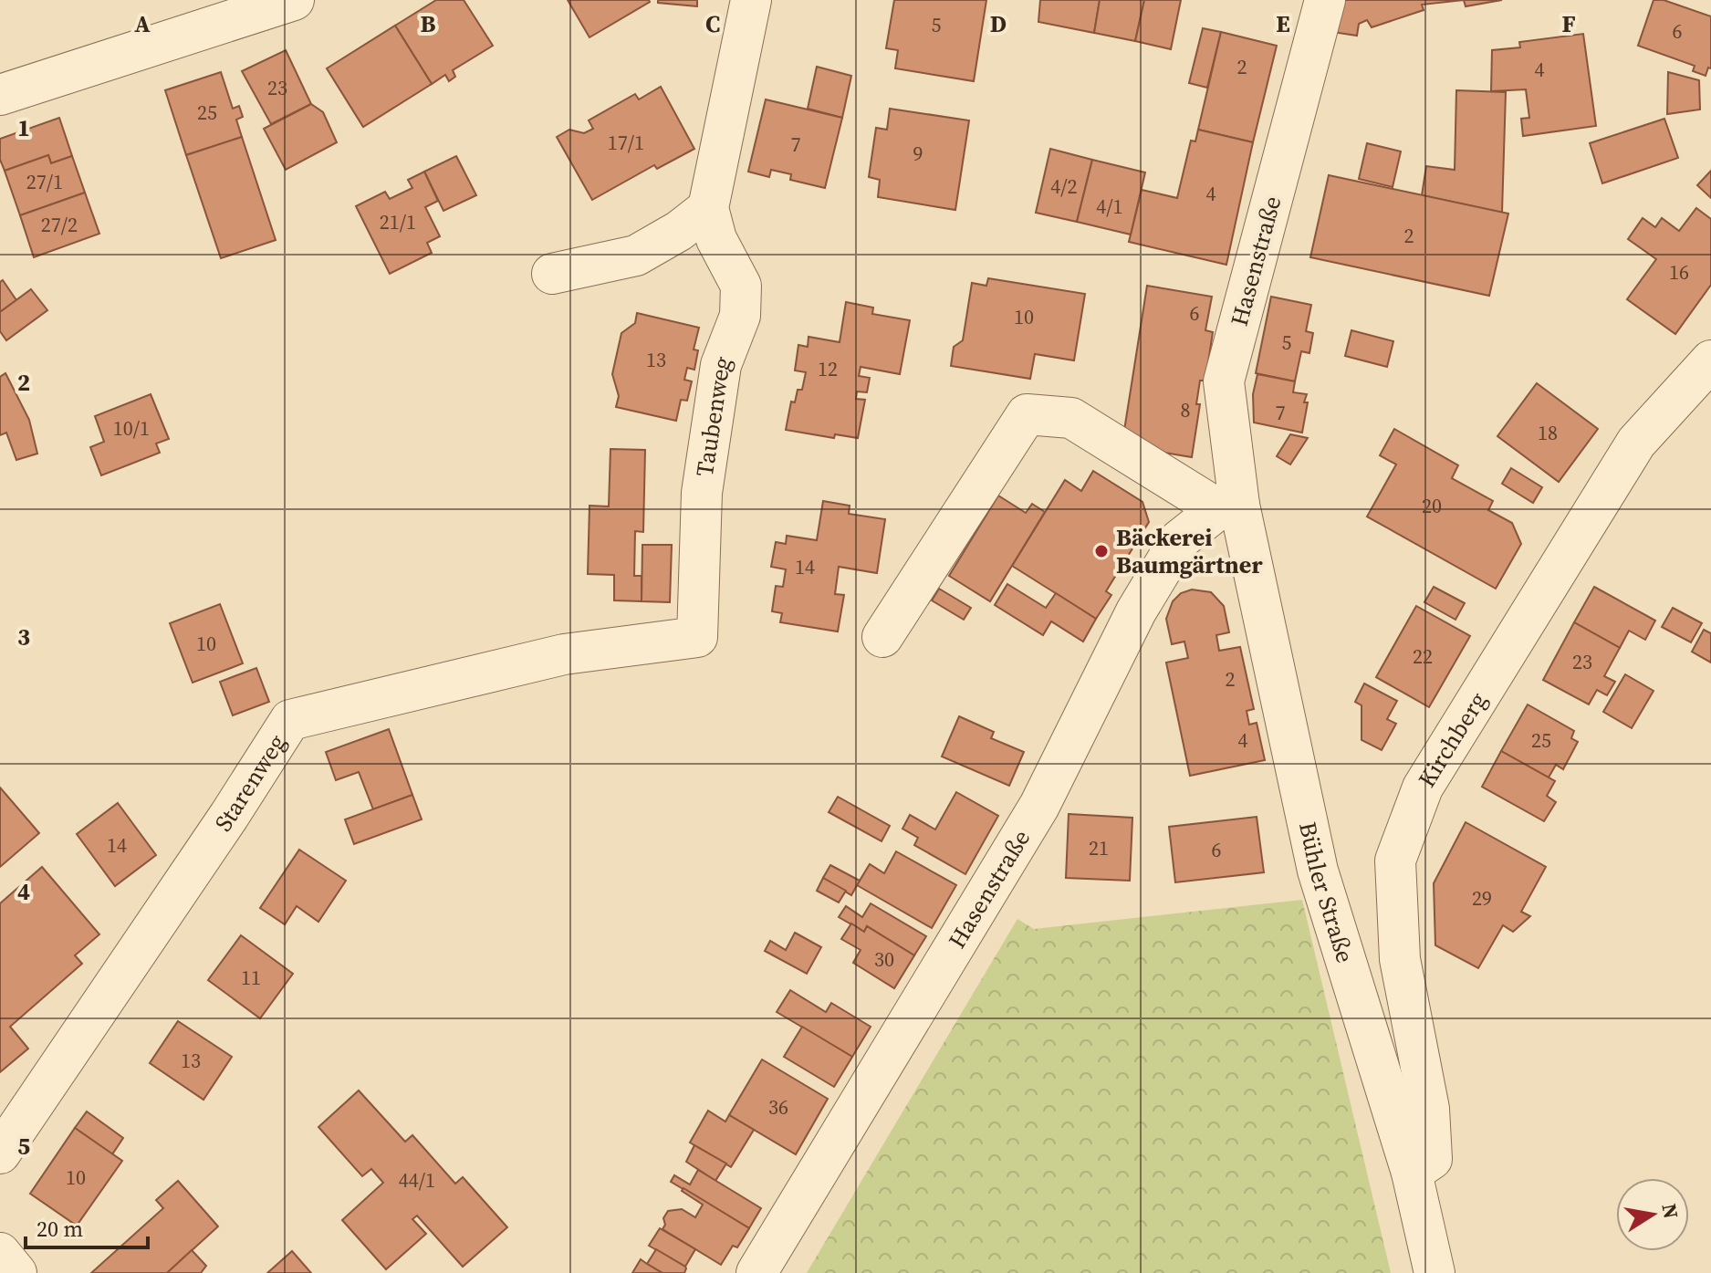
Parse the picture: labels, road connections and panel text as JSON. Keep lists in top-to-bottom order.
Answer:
{
  "streets": {
    "street": [
      "Hasenstraße",
      "Taubenweg",
      "Kirchberg",
      "Starenweg",
      "Bühler Straße"
    ]
  },
  "crossings": [
    ["Hasenstraße", "Bühler Straße"],
    ["Taubenweg", "Starenweg"],
    ["Kirchberg", "Bühler Straße"]
  ],
  "places": ["Bäckerei Baumgärtner"],
  "house_numbers": [
    "5",
    "6",
    "2",
    "4",
    "23",
    "25",
    "17/1",
    "7",
    "9",
    "27/1",
    "4/2",
    "4",
    "4/1",
    "21/1",
    "27/2",
    "2",
    "16",
    "6",
    "10",
    "5",
    "13",
    "12",
    "8",
    "7",
    "10/1",
    "18",
    "20",
    "14",
    "10",
    "22",
    "23",
    "2",
    "4",
    "25",
    "14",
    "21",
    "6",
    "29",
    "30",
    "11",
    "13",
    "36",
    "10",
    "44/1"
  ],
  "scale_bar": "20 m",
  "north": "right",
  "grid": {
    "columns": [
      "A",
      "B",
      "C",
      "D",
      "E",
      "F"
    ],
    "rows": [
      "1",
      "2",
      "3",
      "4",
      "5"
    ]
  }
}
